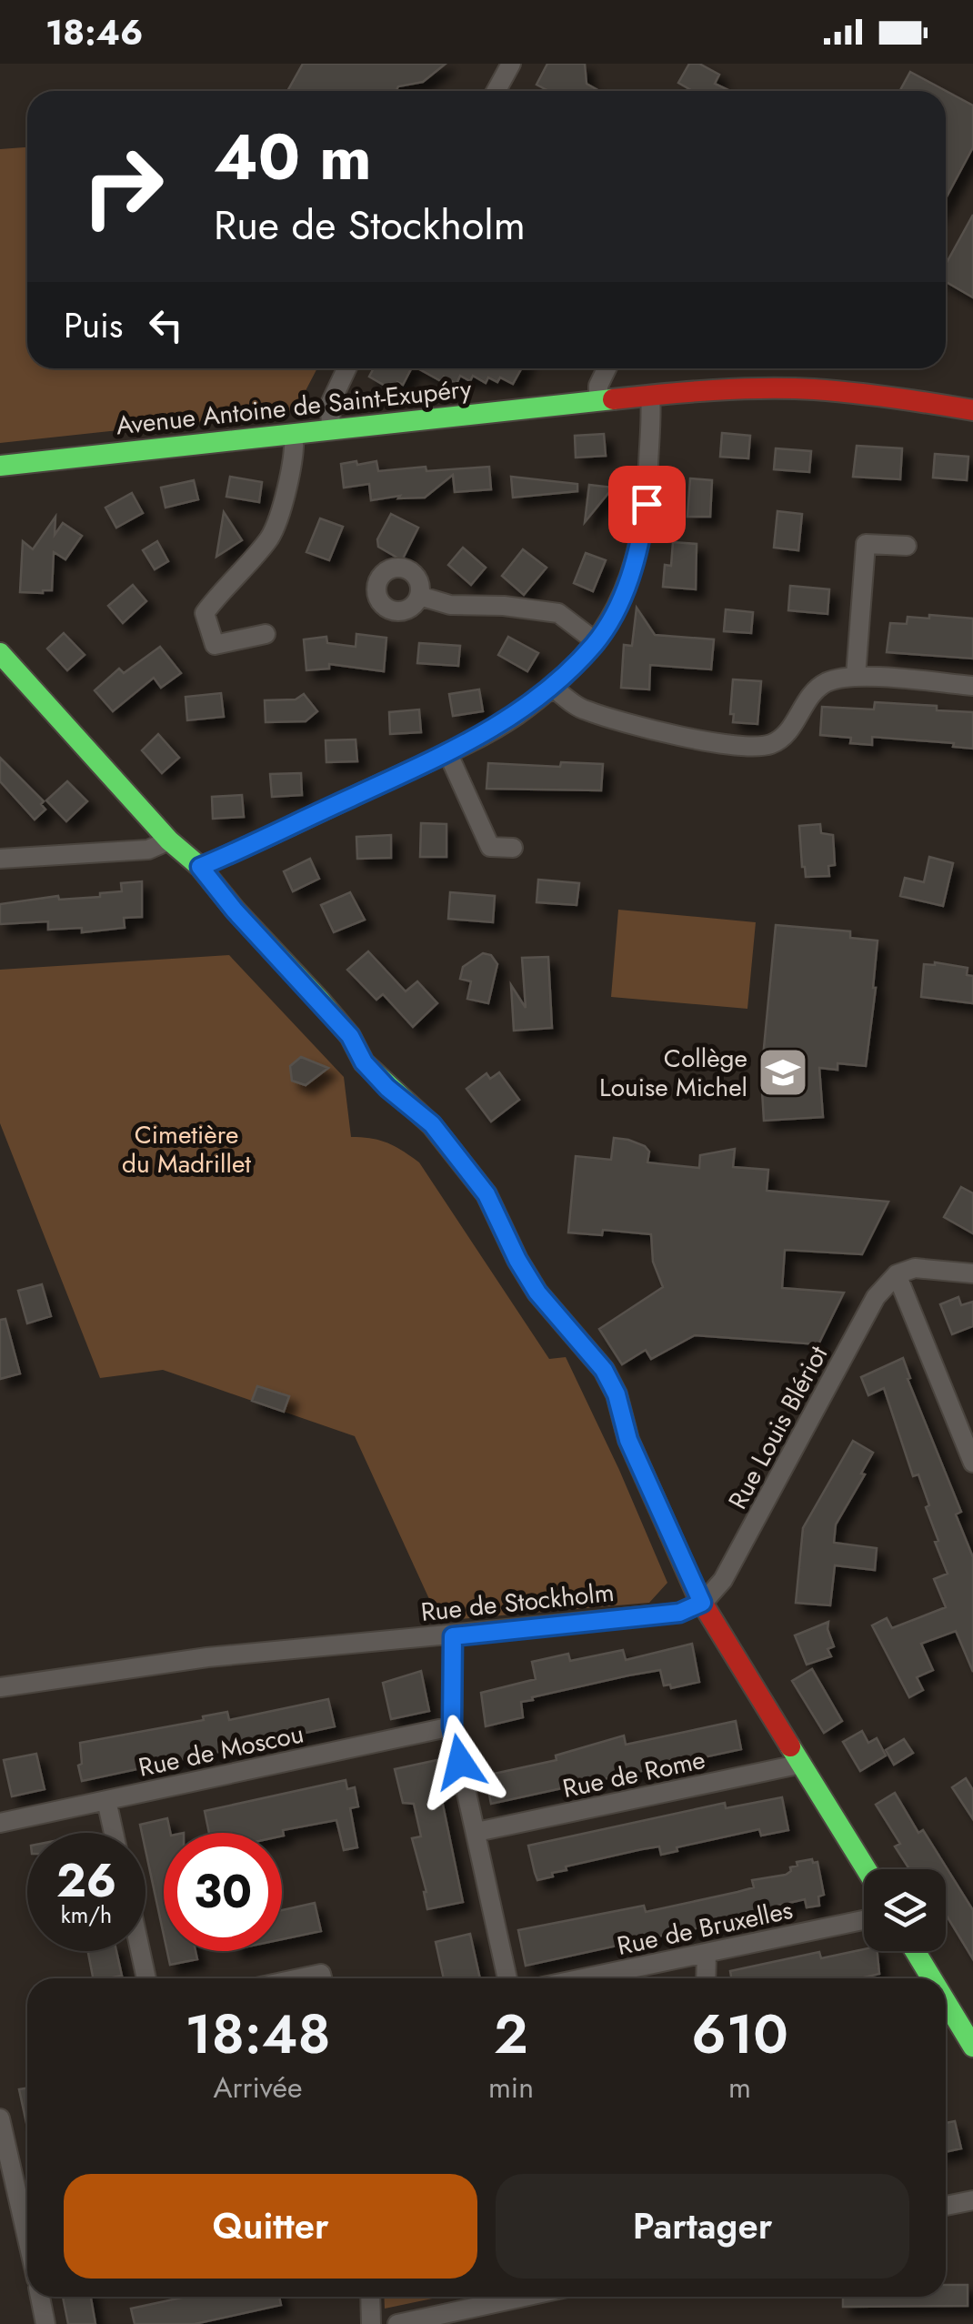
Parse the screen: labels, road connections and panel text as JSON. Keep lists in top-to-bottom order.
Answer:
{
  "streets": {
    "street": [
      "Avenue Antoine de Saint-Exupéry",
      "Rue Louis Blériot",
      "Rue de Stockholm",
      "Rue de Moscou",
      "Rue de Rome",
      "Rue de Bruxelles"
    ]
  },
  "crossings": [
    ["Rue Louis Blériot", "Rue de Stockholm"]
  ],
  "parks": ["Cimetière du Madrillet"],
  "places": {
    "school or university": ["Collège Louise Michel"]
  },
  "page": {
    "status": "18:46",
    "turn": ["40 m", "Rue de Stockholm"],
    "then": "Puis",
    "speed": "26 km/h",
    "limit": "30",
    "eta": [
      "18:48",
      "Arrivée",
      "2",
      "min",
      "610",
      "m"
    ],
    "buttons": ["Quitter", "Partager"]
  }
}
